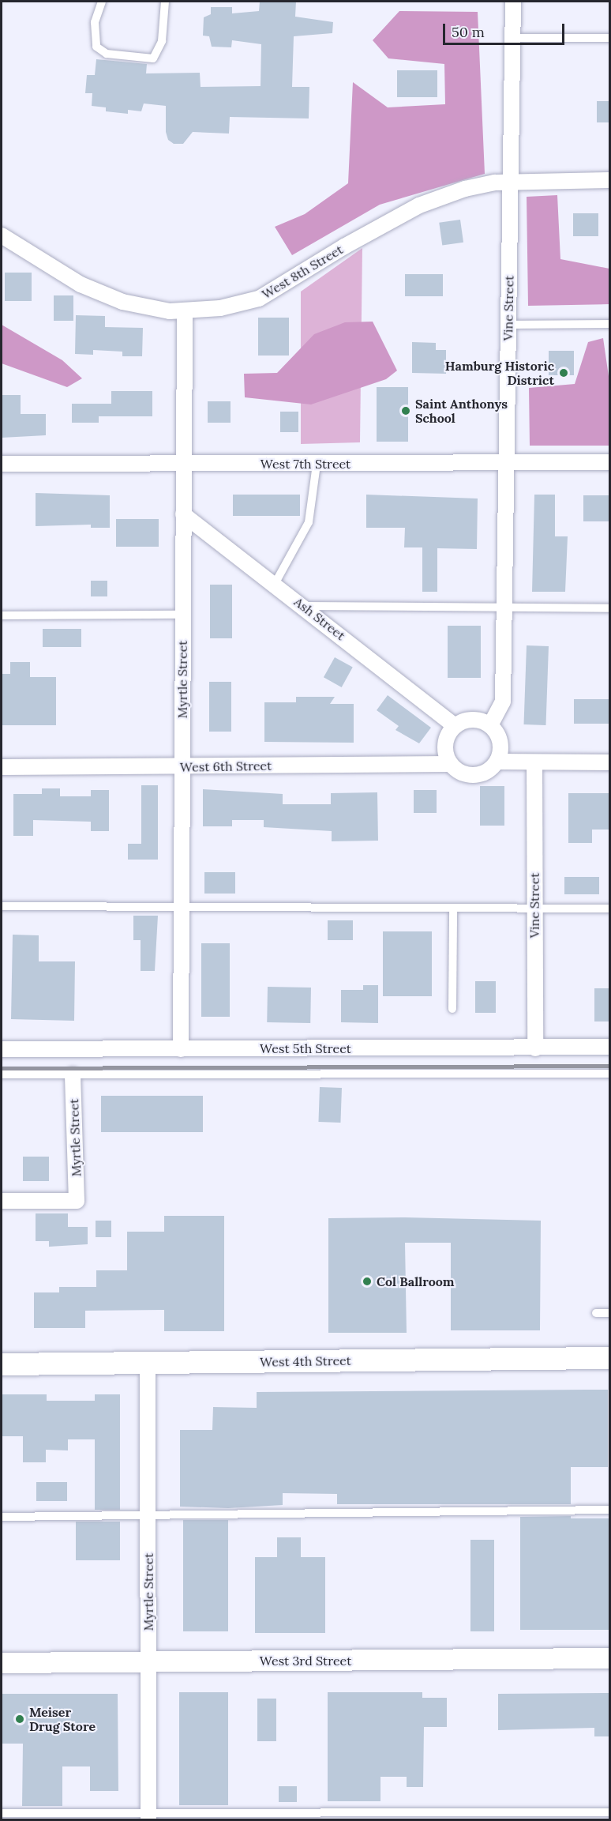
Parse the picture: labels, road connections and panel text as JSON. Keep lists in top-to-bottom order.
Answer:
{
  "streets": {
    "main road": ["West 4th Street"],
    "street": [
      "West 8th Street",
      "Vine Street",
      "West 7th Street",
      "Ash Street",
      "Myrtle Street",
      "West 6th Street",
      "West 5th Street",
      "West 3rd Street"
    ]
  },
  "crossings": [
    ["West 8th Street", "Vine Street"],
    ["West 8th Street", "Myrtle Street"],
    ["Vine Street", "West 7th Street"],
    ["Vine Street", "Ash Street"],
    ["Vine Street", "West 6th Street"],
    ["Vine Street", "West 5th Street"],
    ["West 7th Street", "Myrtle Street"],
    ["Ash Street", "Myrtle Street"],
    ["Ash Street", "West 6th Street"],
    ["Myrtle Street", "West 6th Street"],
    ["Myrtle Street", "West 5th Street"],
    ["Myrtle Street", "West 4th Street"],
    ["Myrtle Street", "West 3rd Street"]
  ],
  "places": [
    "Hamburg Historic District",
    "Saint Anthonys School",
    "Col Ballroom",
    "Meiser Drug Store"
  ],
  "scale_bar": "50 m"
}
